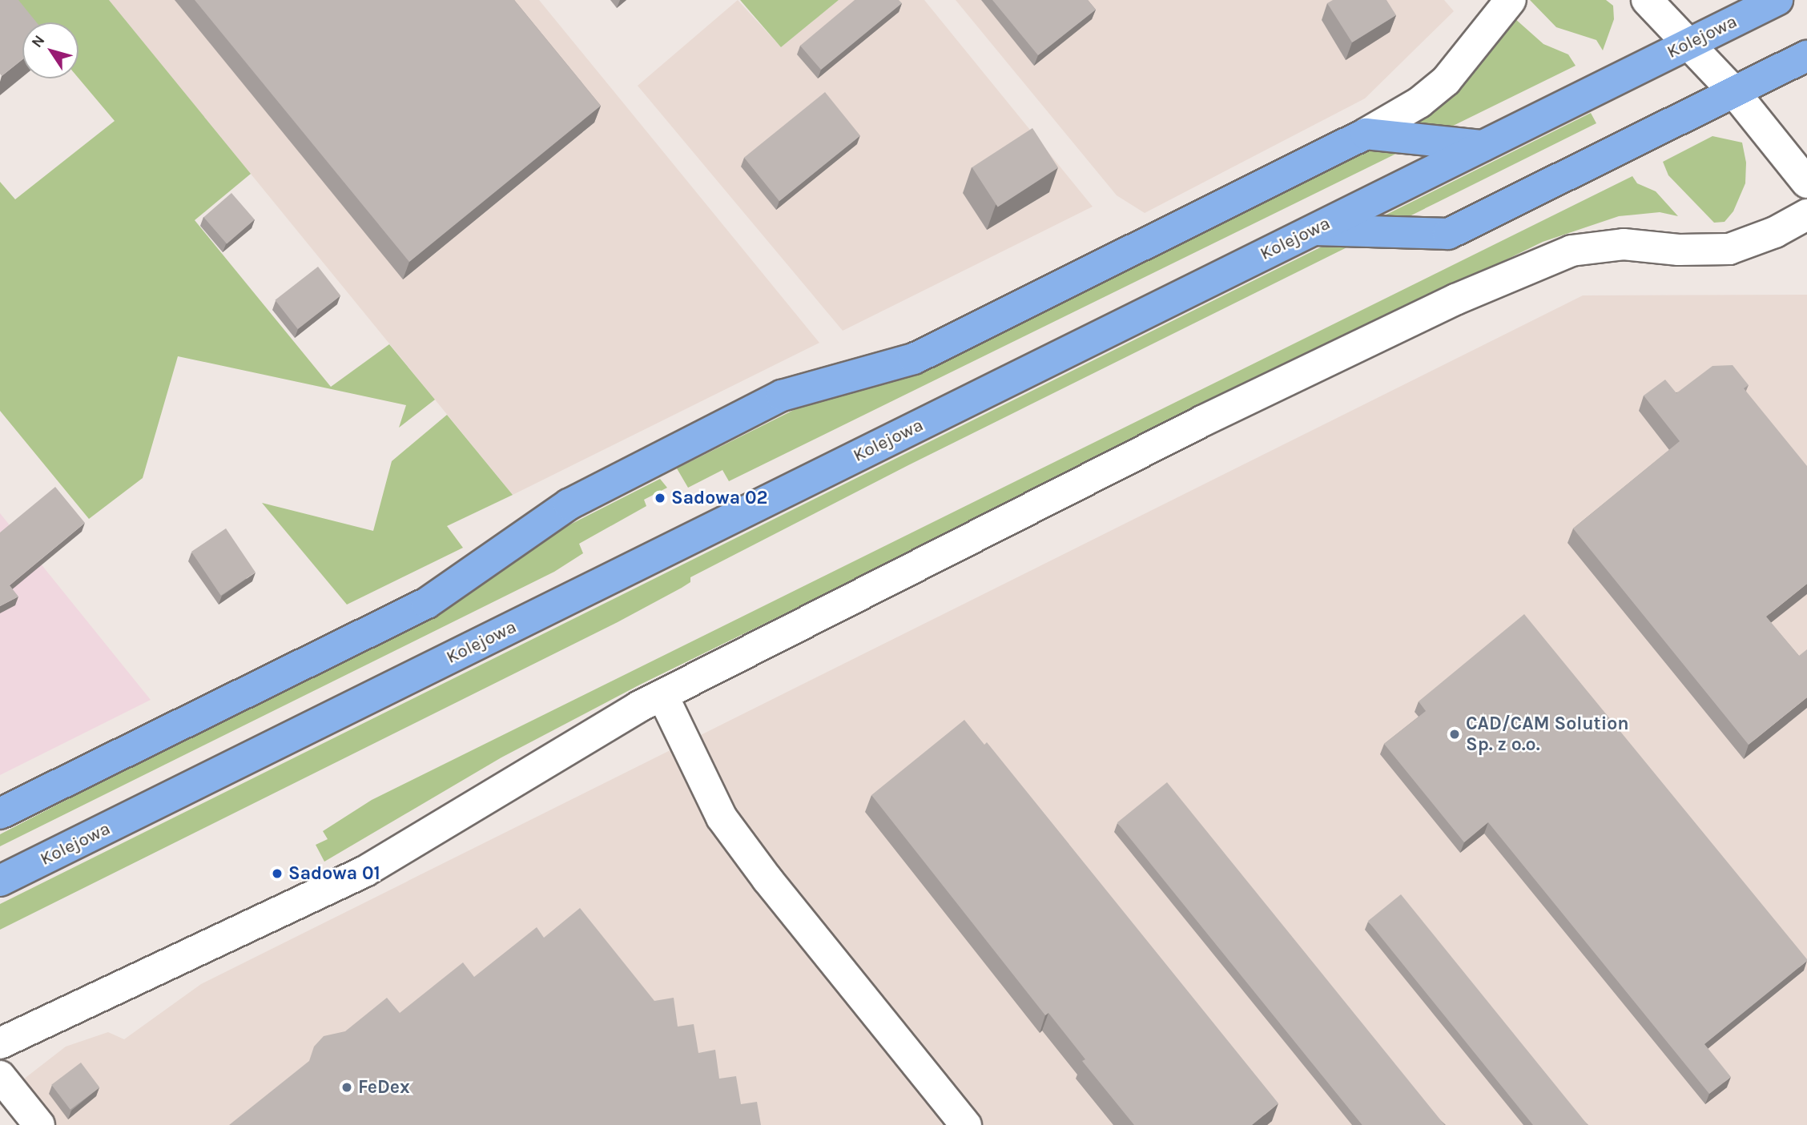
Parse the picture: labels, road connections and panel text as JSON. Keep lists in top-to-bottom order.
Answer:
{
  "streets": {
    "highway": ["Kolejowa"]
  },
  "places": [
    "Sadowa 02",
    "CAD/CAM Solution Sp. z o.o.",
    "Sadowa 01",
    "FeDex"
  ],
  "north": "top left"
}
